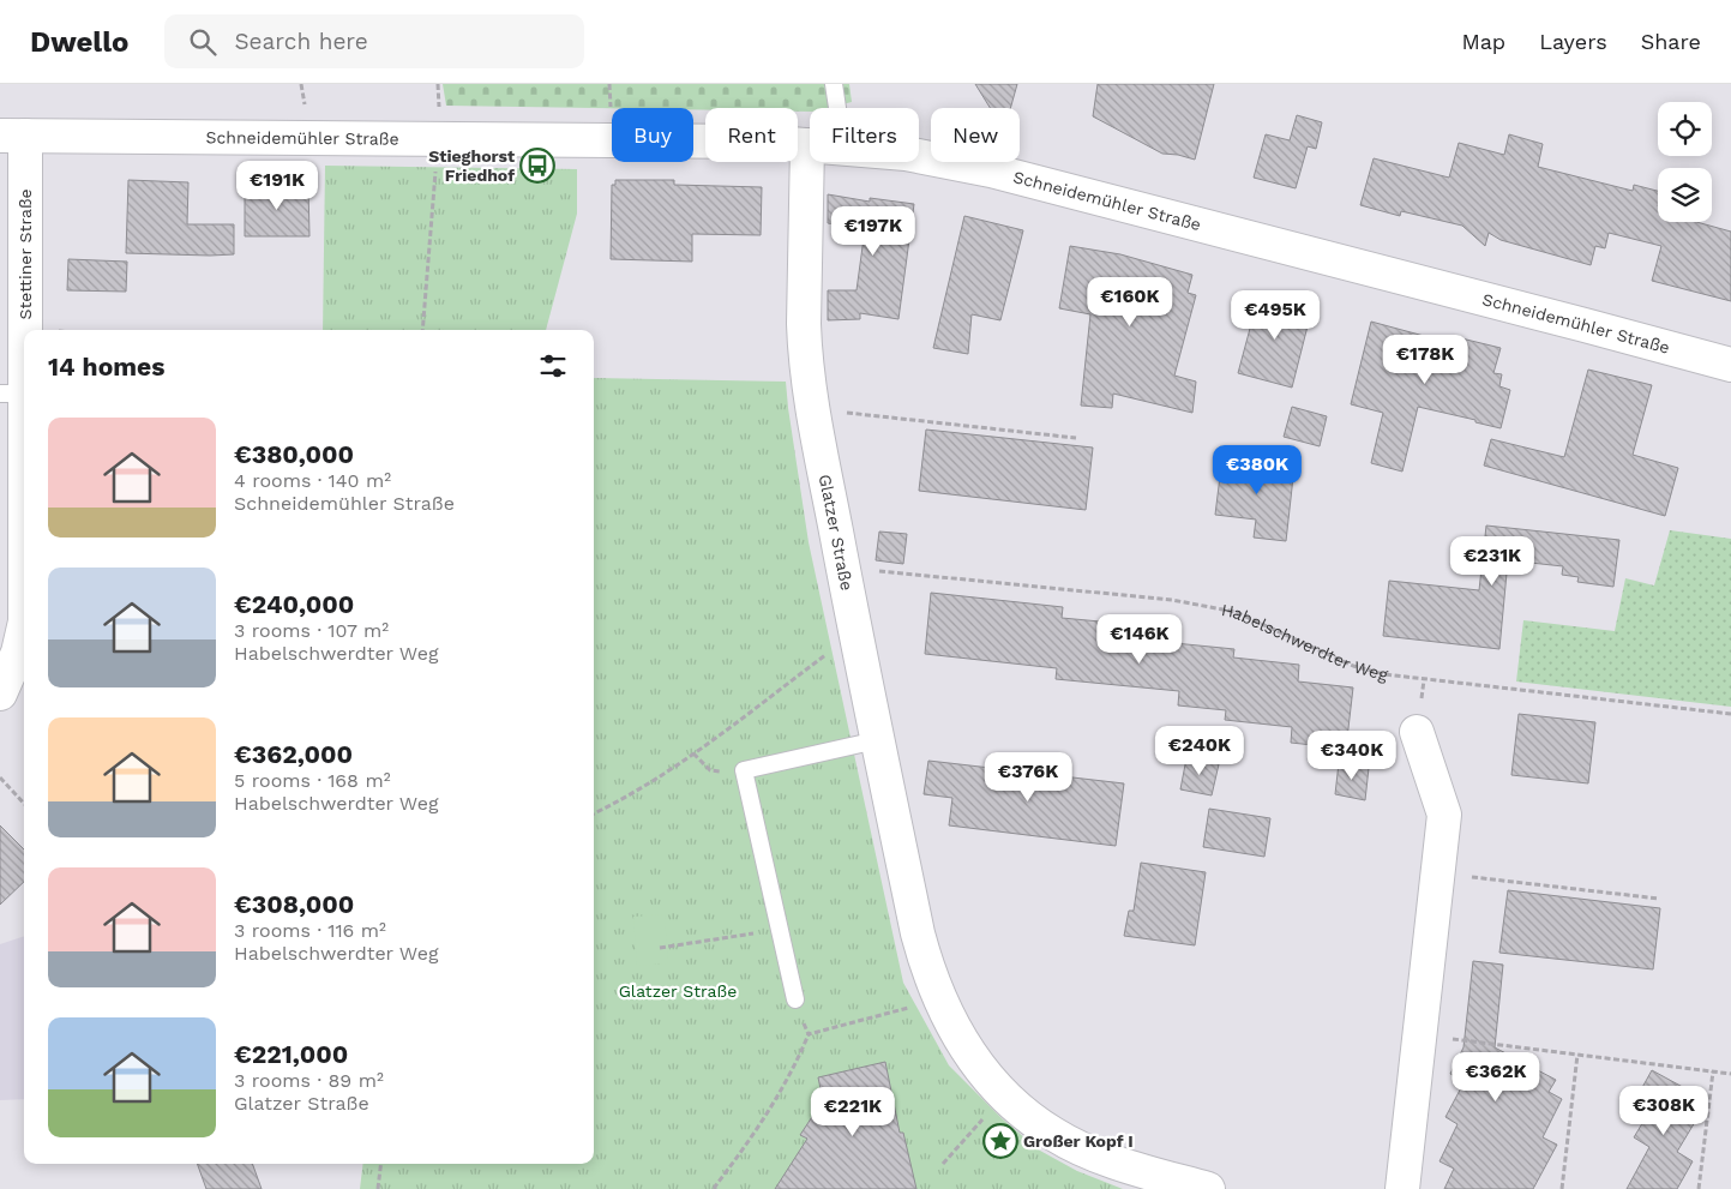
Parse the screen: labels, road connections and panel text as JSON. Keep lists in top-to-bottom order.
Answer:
{
  "streets": {
    "street": ["Schneidemühler Straße", "Stettiner Straße", "Glatzer Straße"],
    "path": ["Habelschwerdter Weg"]
  },
  "crossings": [
    ["Schneidemühler Straße", "Stettiner Straße"],
    ["Schneidemühler Straße", "Glatzer Straße"],
    ["Glatzer Straße", "Habelschwerdter Weg"]
  ],
  "parks": ["Glatzer Straße"],
  "places": {
    "bus stop": ["Stieghorst Friedhof"],
    "place": ["Großer Kopf I"]
  },
  "page": {
    "header": "Dwello",
    "search": "Search here",
    "nav": ["Map", "Layers", "Share"],
    "chip": [
      "Buy",
      "Rent",
      "Filters",
      "New"
    ],
    "price": [
      "€191K",
      "€197K",
      "€160K",
      "€495K",
      "€178K",
      "€380K",
      "€231K",
      "€146K",
      "€240K",
      "€340K",
      "€376K",
      "€362K",
      "€308K",
      "€221K"
    ],
    "heading": "14 homes",
    "list": [
      {
        "name": "€380,000",
        "note": "4 rooms · 140 m² · Schneidemühler Straße"
      },
      {
        "name": "€240,000",
        "note": "3 rooms · 107 m² · Habelschwerdter Weg"
      },
      {
        "name": "€362,000",
        "note": "5 rooms · 168 m² · Habelschwerdter Weg"
      },
      {
        "name": "€308,000",
        "note": "3 rooms · 116 m² · Habelschwerdter Weg"
      },
      {
        "name": "€221,000",
        "note": "3 rooms · 89 m² · Glatzer Straße"
      }
    ]
  }
}
